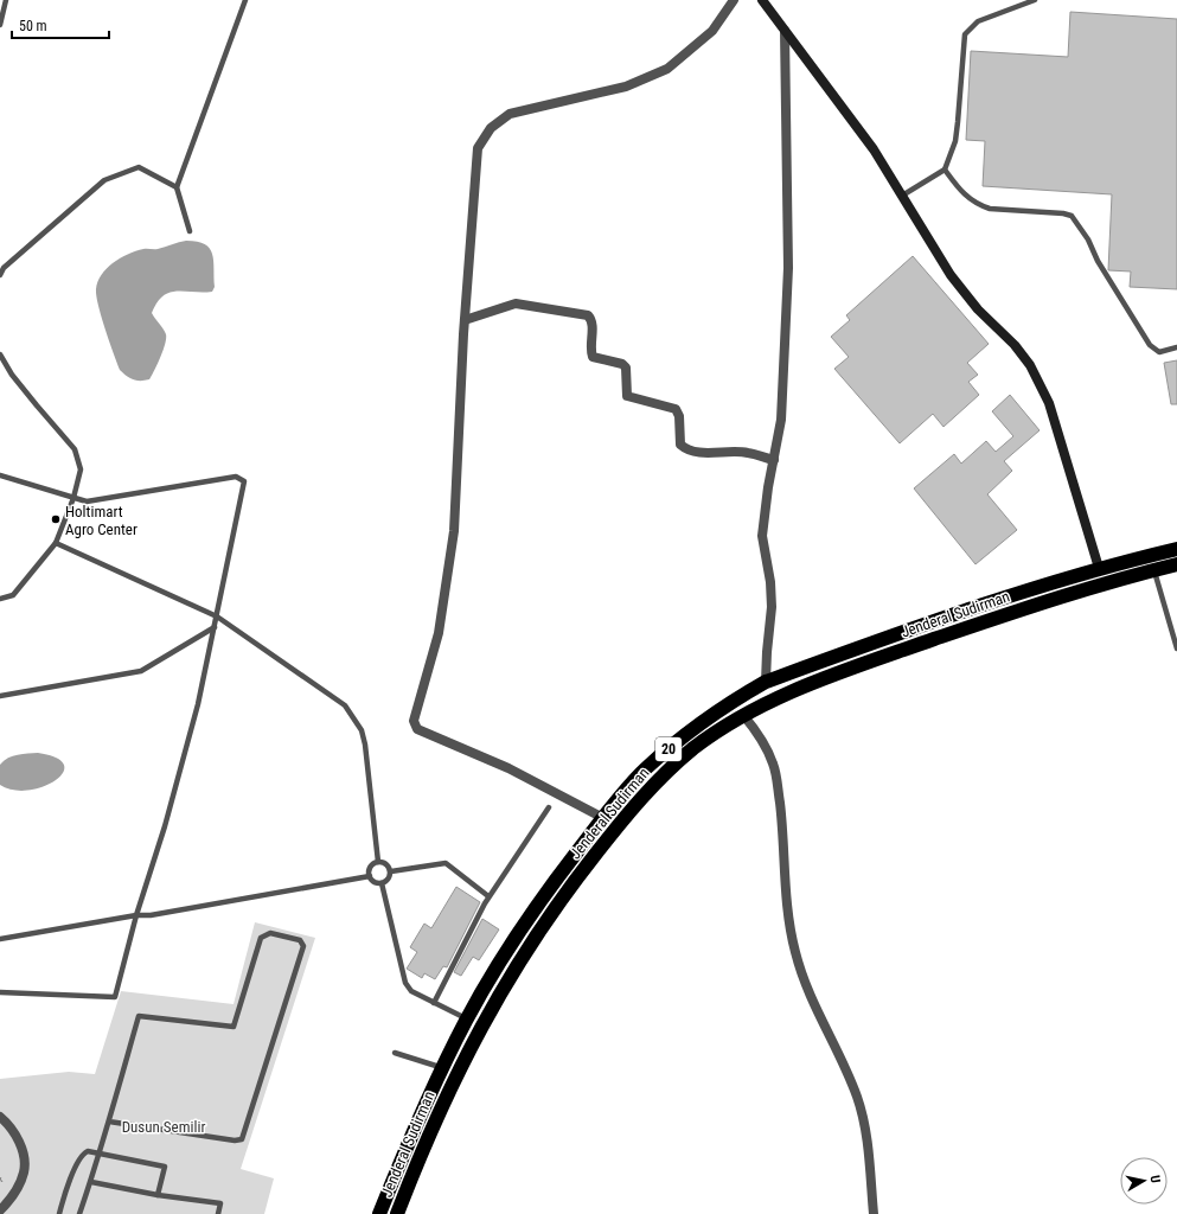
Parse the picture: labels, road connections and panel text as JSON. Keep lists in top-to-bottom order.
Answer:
{
  "streets": {
    "highway": ["Jenderal Sudirman", "20"]
  },
  "parks": ["Dusun Semilir"],
  "places": ["Holtimart Agro Center"],
  "scale_bar": "50 m",
  "north": "right"
}
